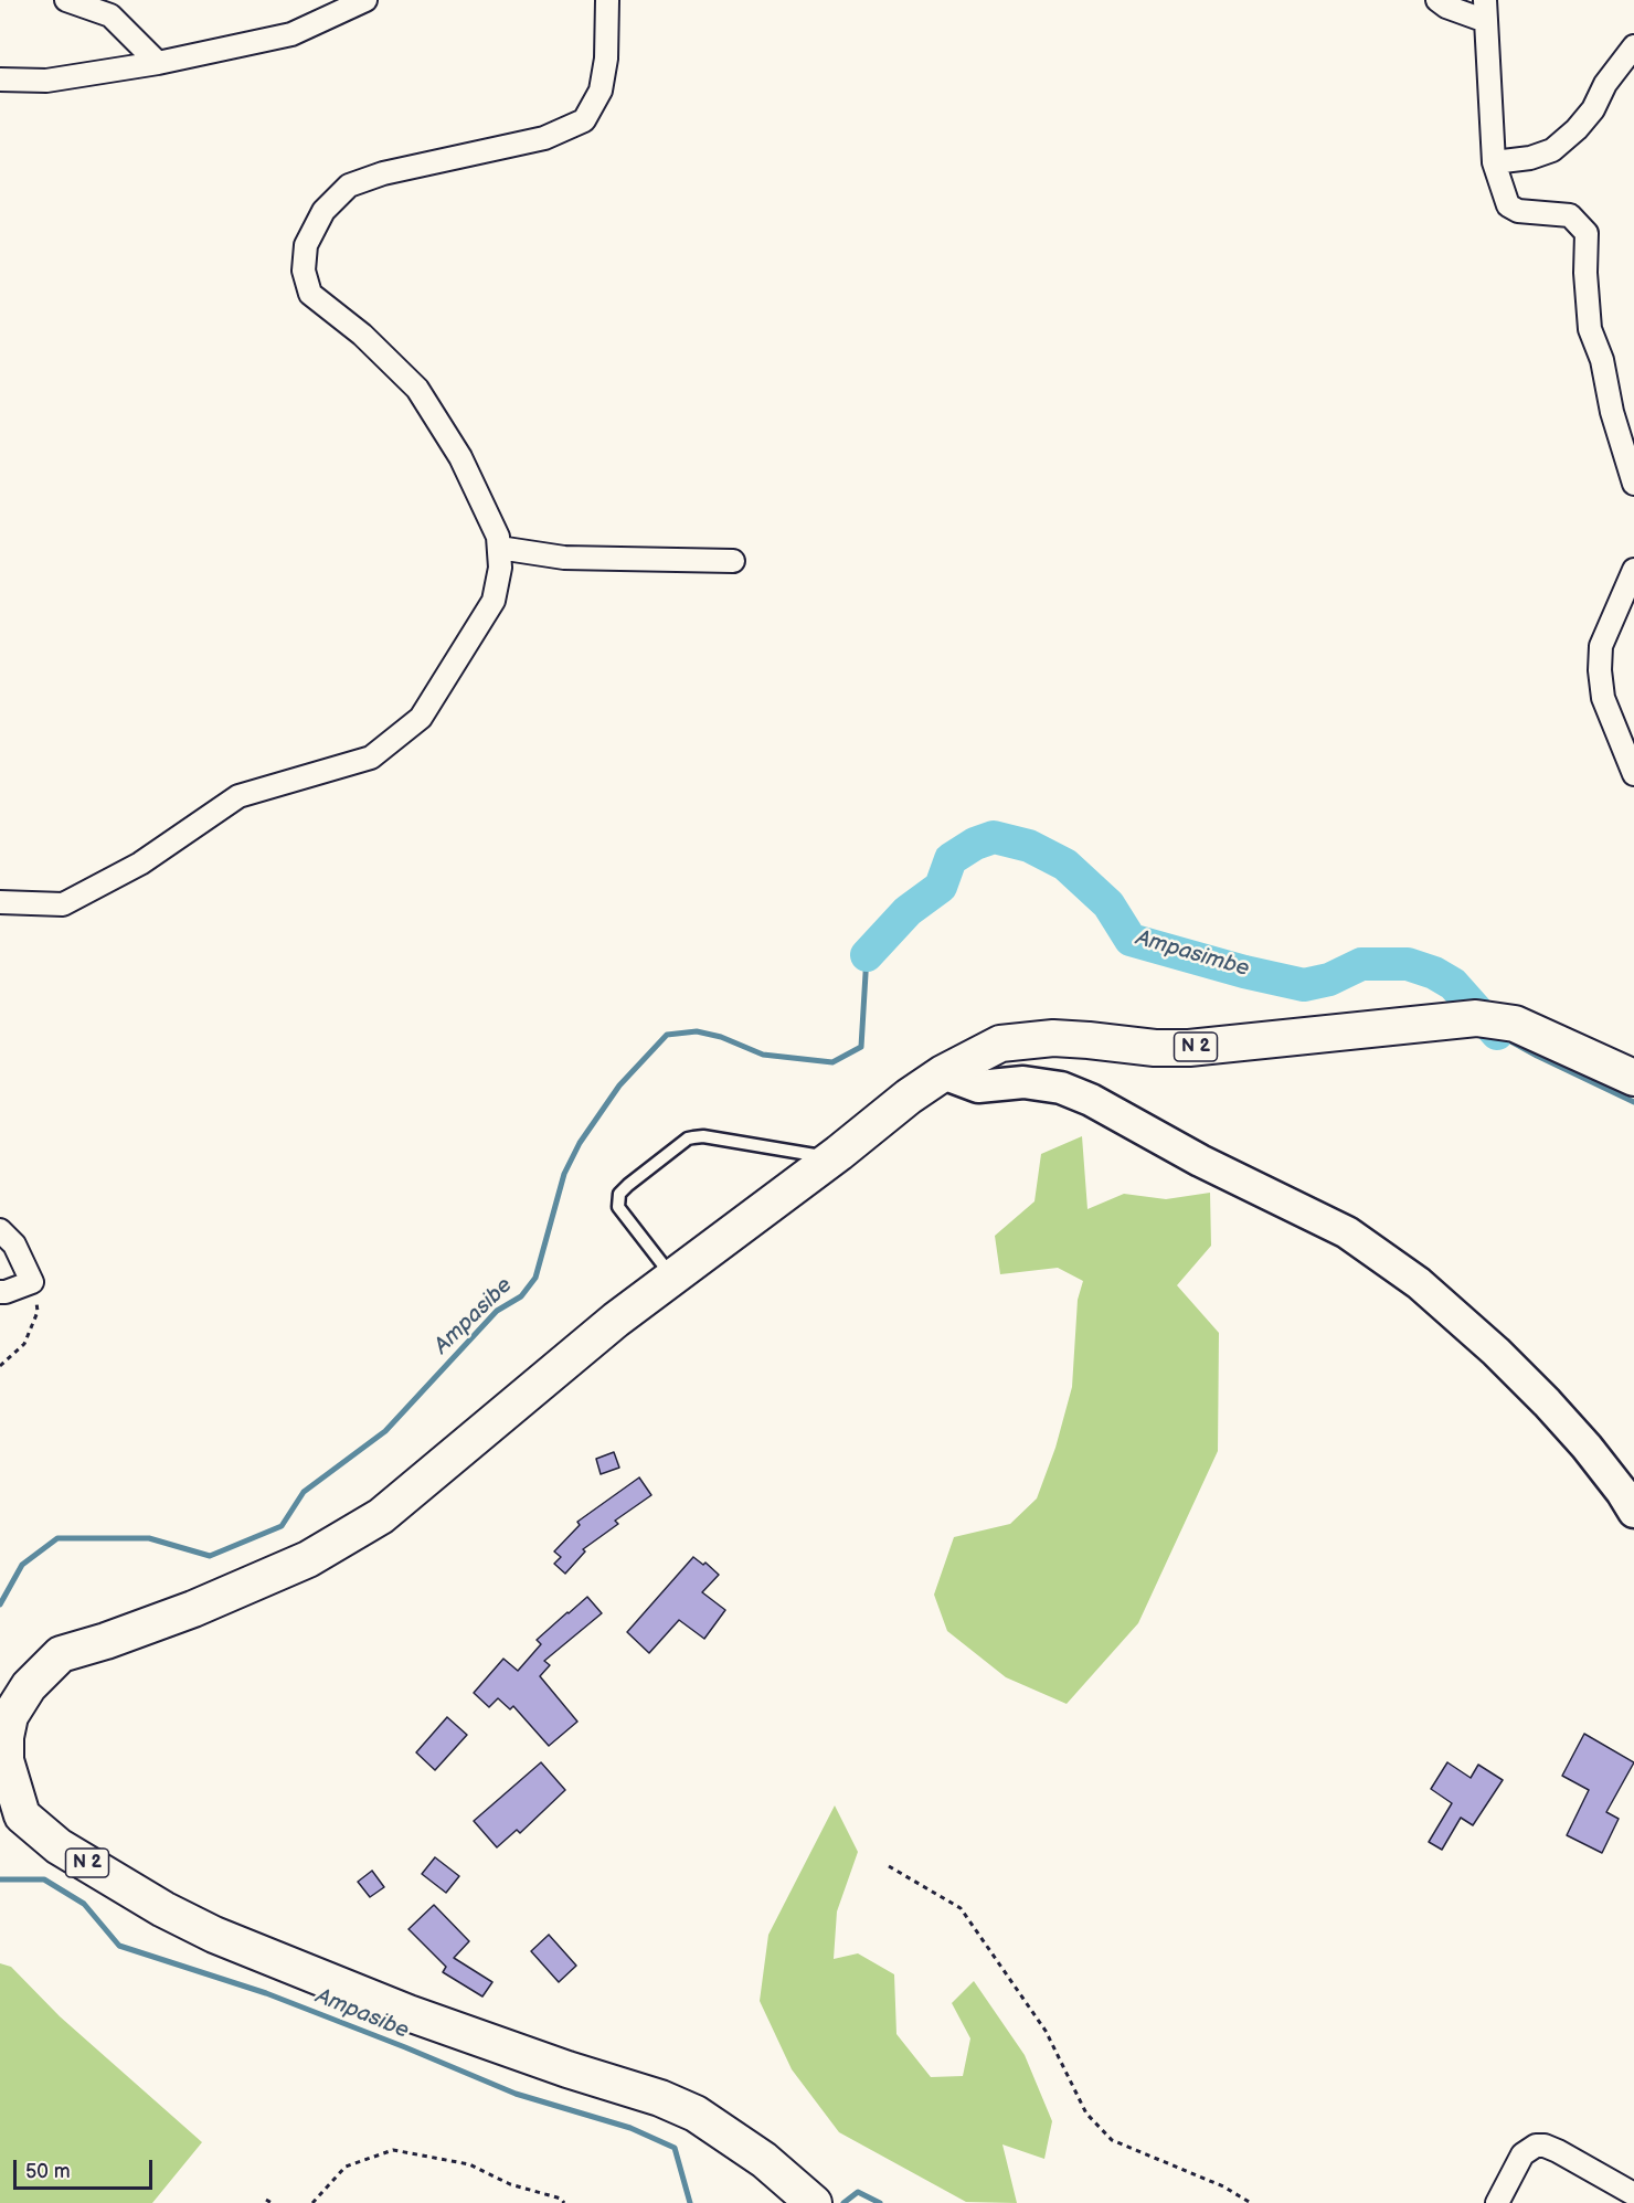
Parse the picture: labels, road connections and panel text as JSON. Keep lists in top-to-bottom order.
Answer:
{
  "streets": {
    "main road": ["N 2"]
  },
  "water": ["Ampasimbe", "Ampasibe"],
  "scale_bar": "50 m"
}
